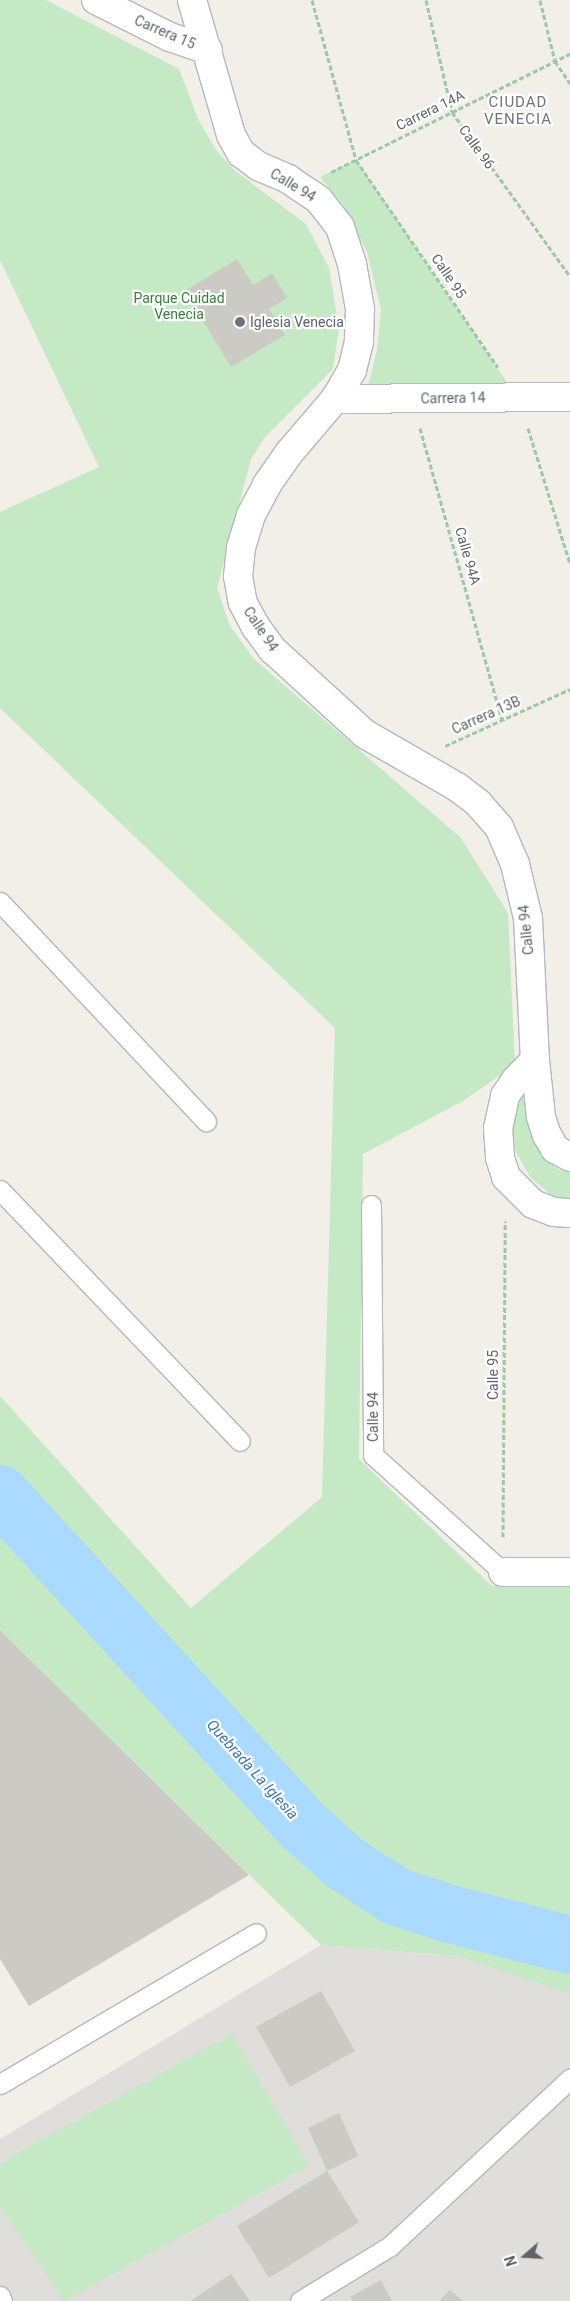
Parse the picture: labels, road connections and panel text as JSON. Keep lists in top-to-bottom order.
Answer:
{
  "streets": {
    "street": ["Carrera 15", "Calle 94", "Carrera 14"],
    "path": [
      "Carrera 14A",
      "Calle 96",
      "Calle 95",
      "Calle 94A",
      "Carrera 13B"
    ]
  },
  "crossings": [
    ["Carrera 15", "Calle 94"],
    ["Carrera 14A", "Calle 96"],
    ["Carrera 14A", "Calle 94"],
    ["Carrera 14A", "Calle 95"],
    ["Calle 94", "Calle 95"],
    ["Calle 94", "Carrera 14"],
    ["Calle 94", "Carrera 13B"],
    ["Calle 95", "Carrera 14"],
    ["Carrera 14", "Calle 94A"],
    ["Calle 94A", "Carrera 13B"]
  ],
  "districts": ["CIUDAD VENECIA"],
  "water": ["Quebrada La Iglesia"],
  "parks": ["Parque Cuidad Venecia"],
  "places": ["Iglesia Venecia"],
  "north": "left"
}
